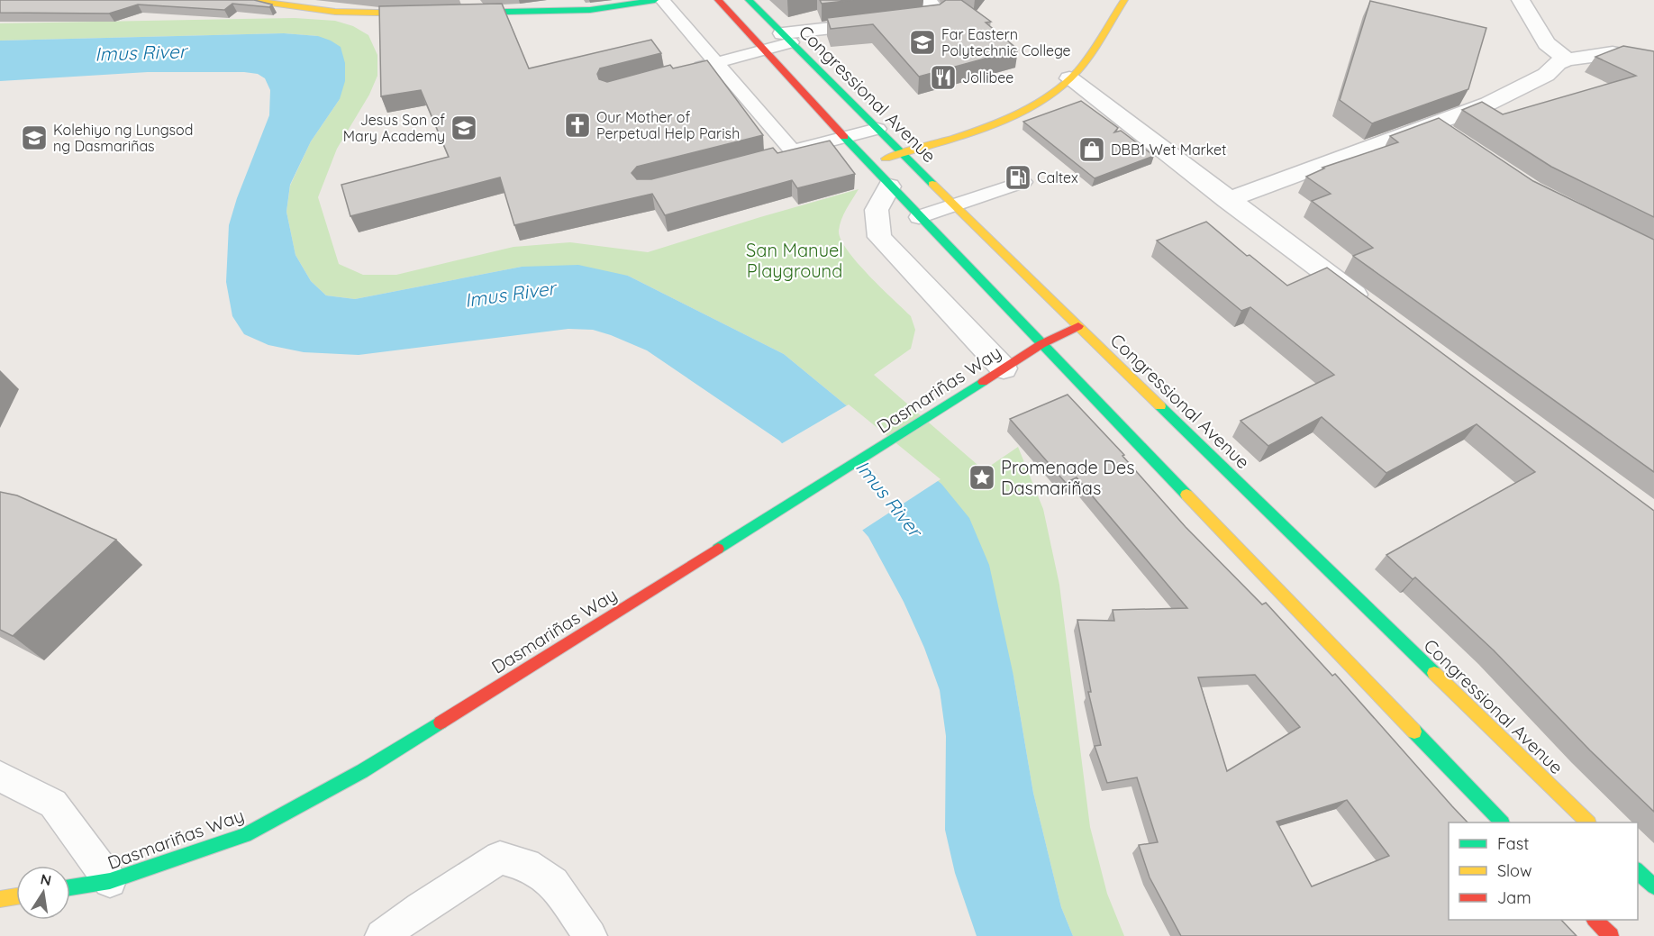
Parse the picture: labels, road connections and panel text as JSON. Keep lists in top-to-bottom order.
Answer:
{
  "streets": {
    "main road": ["Congressional Avenue", "Dasmariñas Way"]
  },
  "crossings": [
    ["Congressional Avenue", "Dasmariñas Way"]
  ],
  "water": ["Imus River"],
  "parks": ["San Manuel Playground"],
  "places": {
    "school or university": ["Far Eastern Polytechnic College", "Jesus Son of Mary Academy", "Kolehiyo ng Lungsod ng Dasmariñas"],
    "restaurant": ["Jollibee"],
    "church": ["Our Mother of Perpetual Help Parish"],
    "shop": ["DBB1 Wet Market"],
    "fuel station": ["Caltex"],
    "place": ["Promenade Des Dasmariñas"]
  },
  "legend": ["Fast", "Slow", "Jam"],
  "north": "top"
}
